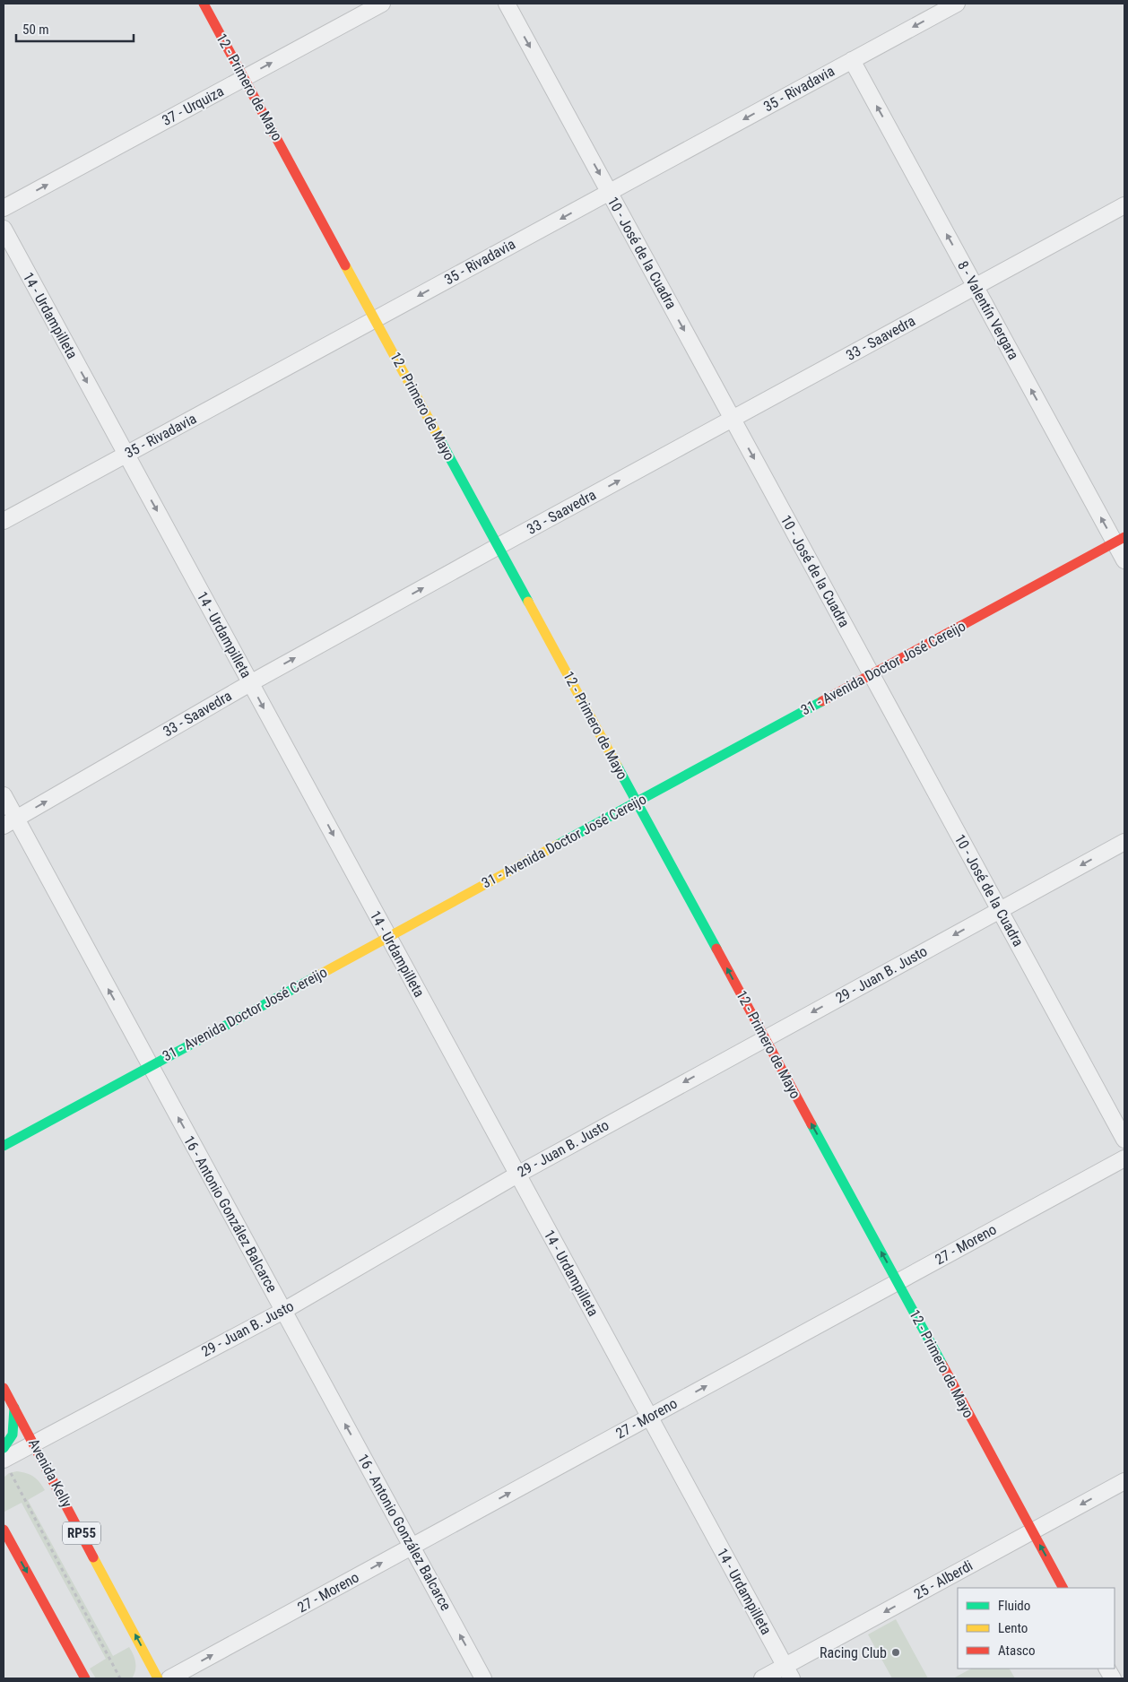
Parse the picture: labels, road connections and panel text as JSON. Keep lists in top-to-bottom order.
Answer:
{
  "streets": {
    "street": [
      "12 - Primero de Mayo",
      "35 - Rivadavia",
      "37 - Urquiza",
      "10 - José de la Cuadra",
      "8 - Valentín Vergara",
      "14 - Urdampilleta",
      "33 - Saavedra",
      "31 - Avenida Doctor José Cereijo",
      "29 - Juan B. Justo",
      "16 - Antonio González Balcarce",
      "27 - Moreno",
      "Avenida Kelly",
      "RP55",
      "25 - Alberdi"
    ]
  },
  "crossings": [
    ["12 - Primero de Mayo", "35 - Rivadavia"],
    ["12 - Primero de Mayo", "37 - Urquiza"],
    ["12 - Primero de Mayo", "33 - Saavedra"],
    ["12 - Primero de Mayo", "31 - Avenida Doctor José Cereijo"],
    ["12 - Primero de Mayo", "29 - Juan B. Justo"],
    ["12 - Primero de Mayo", "27 - Moreno"],
    ["12 - Primero de Mayo", "25 - Alberdi"],
    ["35 - Rivadavia", "10 - José de la Cuadra"],
    ["35 - Rivadavia", "8 - Valentín Vergara"],
    ["35 - Rivadavia", "14 - Urdampilleta"],
    ["10 - José de la Cuadra", "33 - Saavedra"],
    ["10 - José de la Cuadra", "31 - Avenida Doctor José Cereijo"],
    ["10 - José de la Cuadra", "29 - Juan B. Justo"],
    ["8 - Valentín Vergara", "33 - Saavedra"],
    ["8 - Valentín Vergara", "31 - Avenida Doctor José Cereijo"],
    ["14 - Urdampilleta", "33 - Saavedra"],
    ["14 - Urdampilleta", "31 - Avenida Doctor José Cereijo"],
    ["14 - Urdampilleta", "29 - Juan B. Justo"],
    ["14 - Urdampilleta", "27 - Moreno"],
    ["14 - Urdampilleta", "25 - Alberdi"],
    ["33 - Saavedra", "16 - Antonio González Balcarce"],
    ["31 - Avenida Doctor José Cereijo", "16 - Antonio González Balcarce"],
    ["29 - Juan B. Justo", "16 - Antonio González Balcarce"],
    ["29 - Juan B. Justo", "Avenida Kelly"],
    ["16 - Antonio González Balcarce", "27 - Moreno"]
  ],
  "one_way": [
    "35 - Rivadavia",
    "37 - Urquiza",
    "10 - José de la Cuadra",
    "8 - Valentín Vergara",
    "14 - Urdampilleta",
    "33 - Saavedra",
    "29 - Juan B. Justo",
    "16 - Antonio González Balcarce",
    "27 - Moreno",
    "25 - Alberdi"
  ],
  "places": ["Racing Club"],
  "legend": ["Fluido", "Lento", "Atasco"],
  "scale_bar": "50 m"
}
